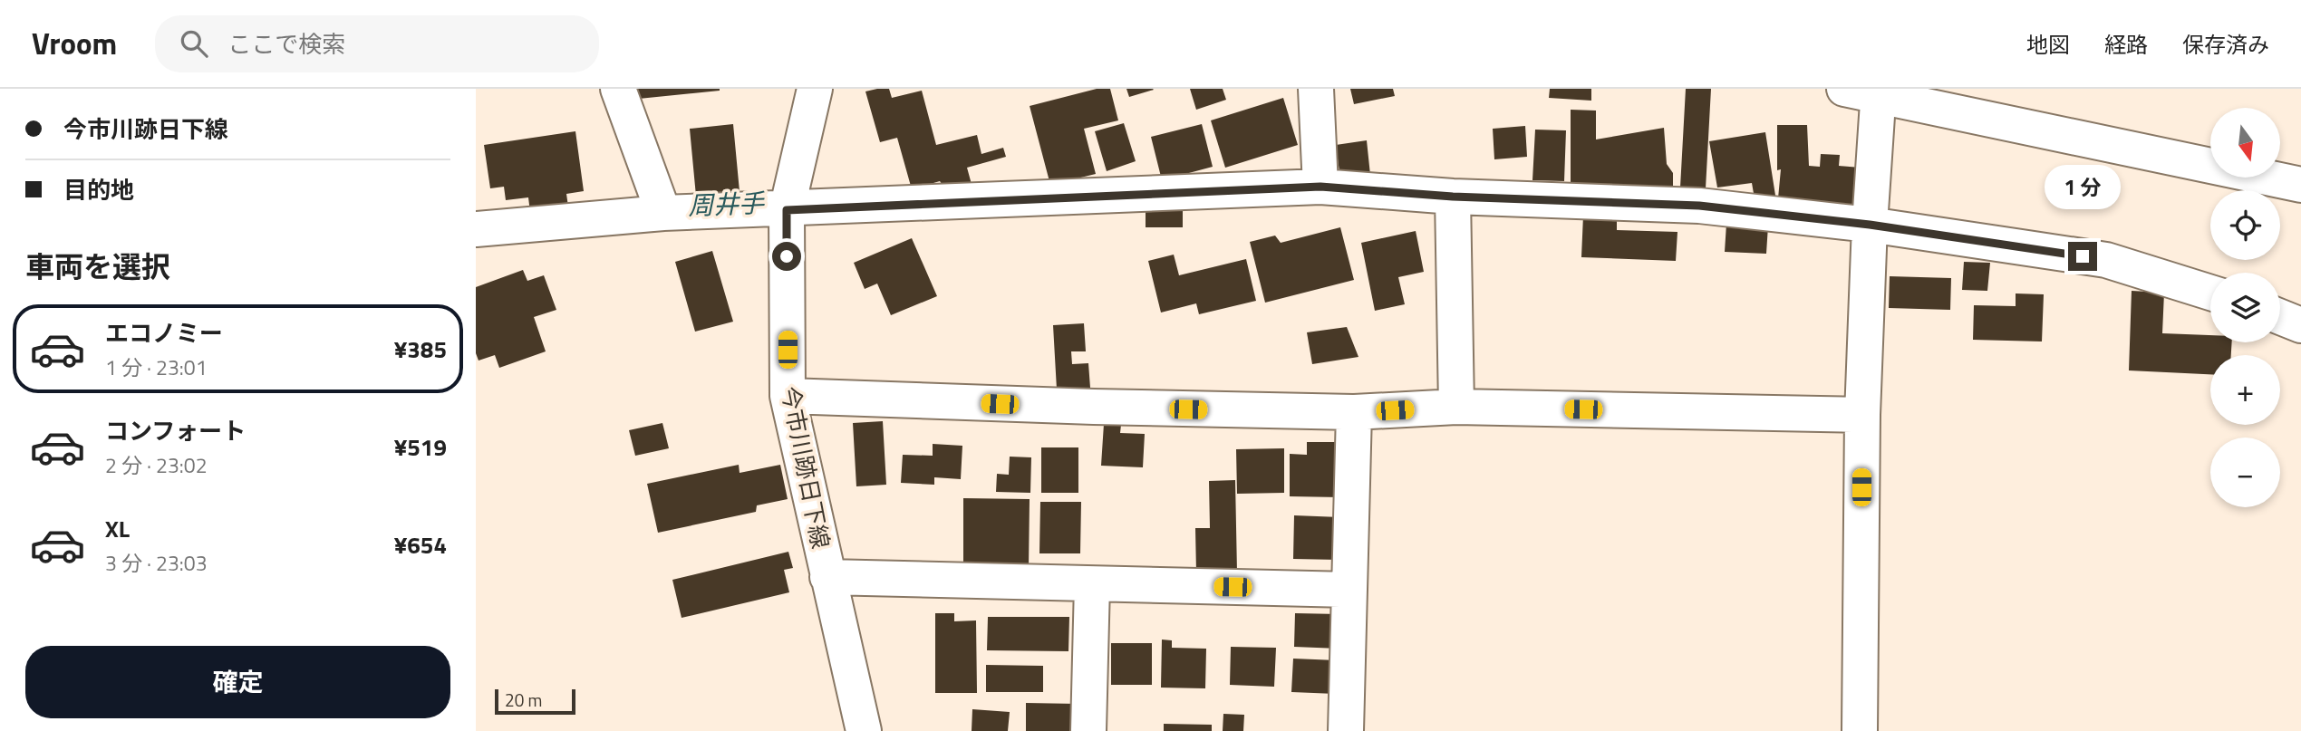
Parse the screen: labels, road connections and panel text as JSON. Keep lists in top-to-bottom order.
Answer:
{
  "streets": {
    "street": ["今市川跡日下線"]
  },
  "water": ["周井手"],
  "scale_bar": "20 m",
  "north": "bottom",
  "page": {
    "header": "Vroom",
    "search": "ここで検索",
    "nav": ["地図", "経路", "保存済み"],
    "banner": ["今市川跡日下線", "目的地"],
    "map_buttons": ["+", "−"],
    "bubble": "1 分",
    "heading": "車両を選択",
    "list": [
      {
        "name": "エコノミー",
        "note": "1 分 · 23:01",
        "value": "¥385"
      },
      {
        "name": "コンフォート",
        "note": "2 分 · 23:02",
        "value": "¥519"
      },
      {
        "name": "XL",
        "note": "3 分 · 23:03",
        "value": "¥654"
      }
    ],
    "buttons": "確定",
    "scale": "20 m"
  }
}
